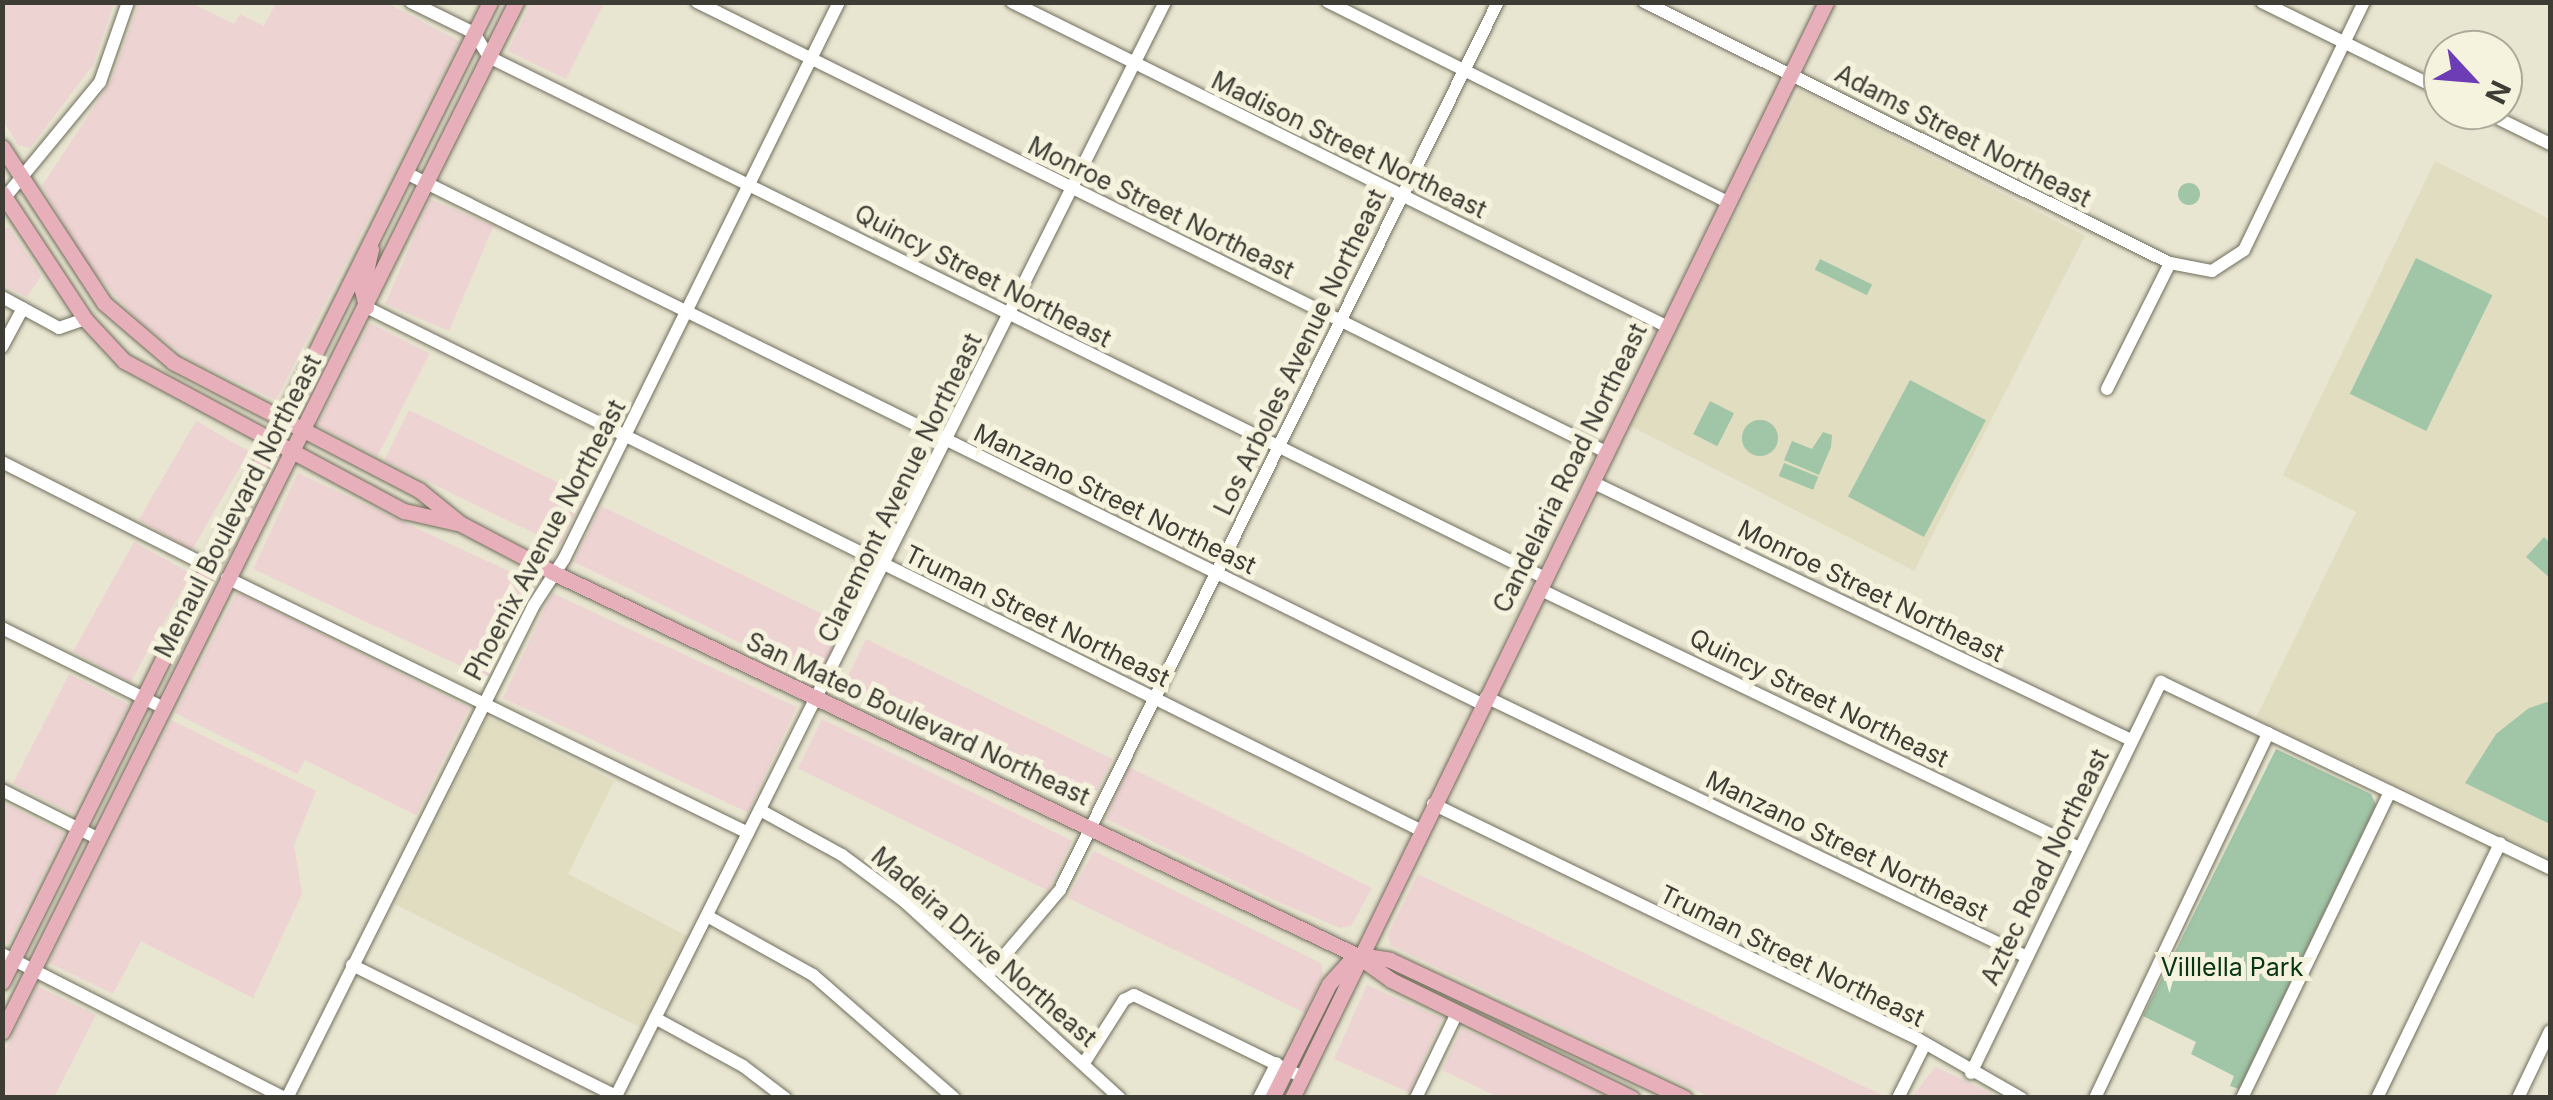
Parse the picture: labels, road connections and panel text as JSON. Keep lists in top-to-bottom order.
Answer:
{
  "streets": {
    "main road": ["Candelaria Road Northeast", "Menaul Boulevard Northeast", "San Mateo Boulevard Northeast"],
    "street": [
      "Adams Street Northeast",
      "Madison Street Northeast",
      "Monroe Street Northeast",
      "Quincy Street Northeast",
      "Los Arboles Avenue Northeast",
      "Claremont Avenue Northeast",
      "Manzano Street Northeast",
      "Phoenix Avenue Northeast",
      "Truman Street Northeast",
      "Aztec Road Northeast",
      "Madeira Drive Northeast"
    ]
  },
  "crossings": [
    ["Adams Street Northeast", "Candelaria Road Northeast"],
    ["Madison Street Northeast", "Los Arboles Avenue Northeast"],
    ["Madison Street Northeast", "Candelaria Road Northeast"],
    ["Madison Street Northeast", "Claremont Avenue Northeast"],
    ["Monroe Street Northeast", "Los Arboles Avenue Northeast"],
    ["Monroe Street Northeast", "Candelaria Road Northeast"],
    ["Monroe Street Northeast", "Claremont Avenue Northeast"],
    ["Monroe Street Northeast", "Phoenix Avenue Northeast"],
    ["Monroe Street Northeast", "Aztec Road Northeast"],
    ["Quincy Street Northeast", "Los Arboles Avenue Northeast"],
    ["Quincy Street Northeast", "Candelaria Road Northeast"],
    ["Quincy Street Northeast", "Claremont Avenue Northeast"],
    ["Quincy Street Northeast", "Menaul Boulevard Northeast"],
    ["Quincy Street Northeast", "Phoenix Avenue Northeast"],
    ["Quincy Street Northeast", "Aztec Road Northeast"],
    ["Los Arboles Avenue Northeast", "Manzano Street Northeast"],
    ["Los Arboles Avenue Northeast", "Truman Street Northeast"],
    ["Los Arboles Avenue Northeast", "San Mateo Boulevard Northeast"],
    ["Los Arboles Avenue Northeast", "Madeira Drive Northeast"],
    ["Candelaria Road Northeast", "Manzano Street Northeast"],
    ["Candelaria Road Northeast", "Truman Street Northeast"],
    ["Candelaria Road Northeast", "San Mateo Boulevard Northeast"],
    ["Claremont Avenue Northeast", "Manzano Street Northeast"],
    ["Claremont Avenue Northeast", "Truman Street Northeast"],
    ["Claremont Avenue Northeast", "San Mateo Boulevard Northeast"],
    ["Claremont Avenue Northeast", "Madeira Drive Northeast"],
    ["Manzano Street Northeast", "Menaul Boulevard Northeast"],
    ["Manzano Street Northeast", "Phoenix Avenue Northeast"],
    ["Manzano Street Northeast", "Aztec Road Northeast"],
    ["Menaul Boulevard Northeast", "Truman Street Northeast"],
    ["Menaul Boulevard Northeast", "San Mateo Boulevard Northeast"],
    ["Phoenix Avenue Northeast", "Truman Street Northeast"],
    ["Phoenix Avenue Northeast", "San Mateo Boulevard Northeast"],
    ["Truman Street Northeast", "Aztec Road Northeast"]
  ],
  "parks": ["Villlella Park"],
  "north": "bottom right"
}
